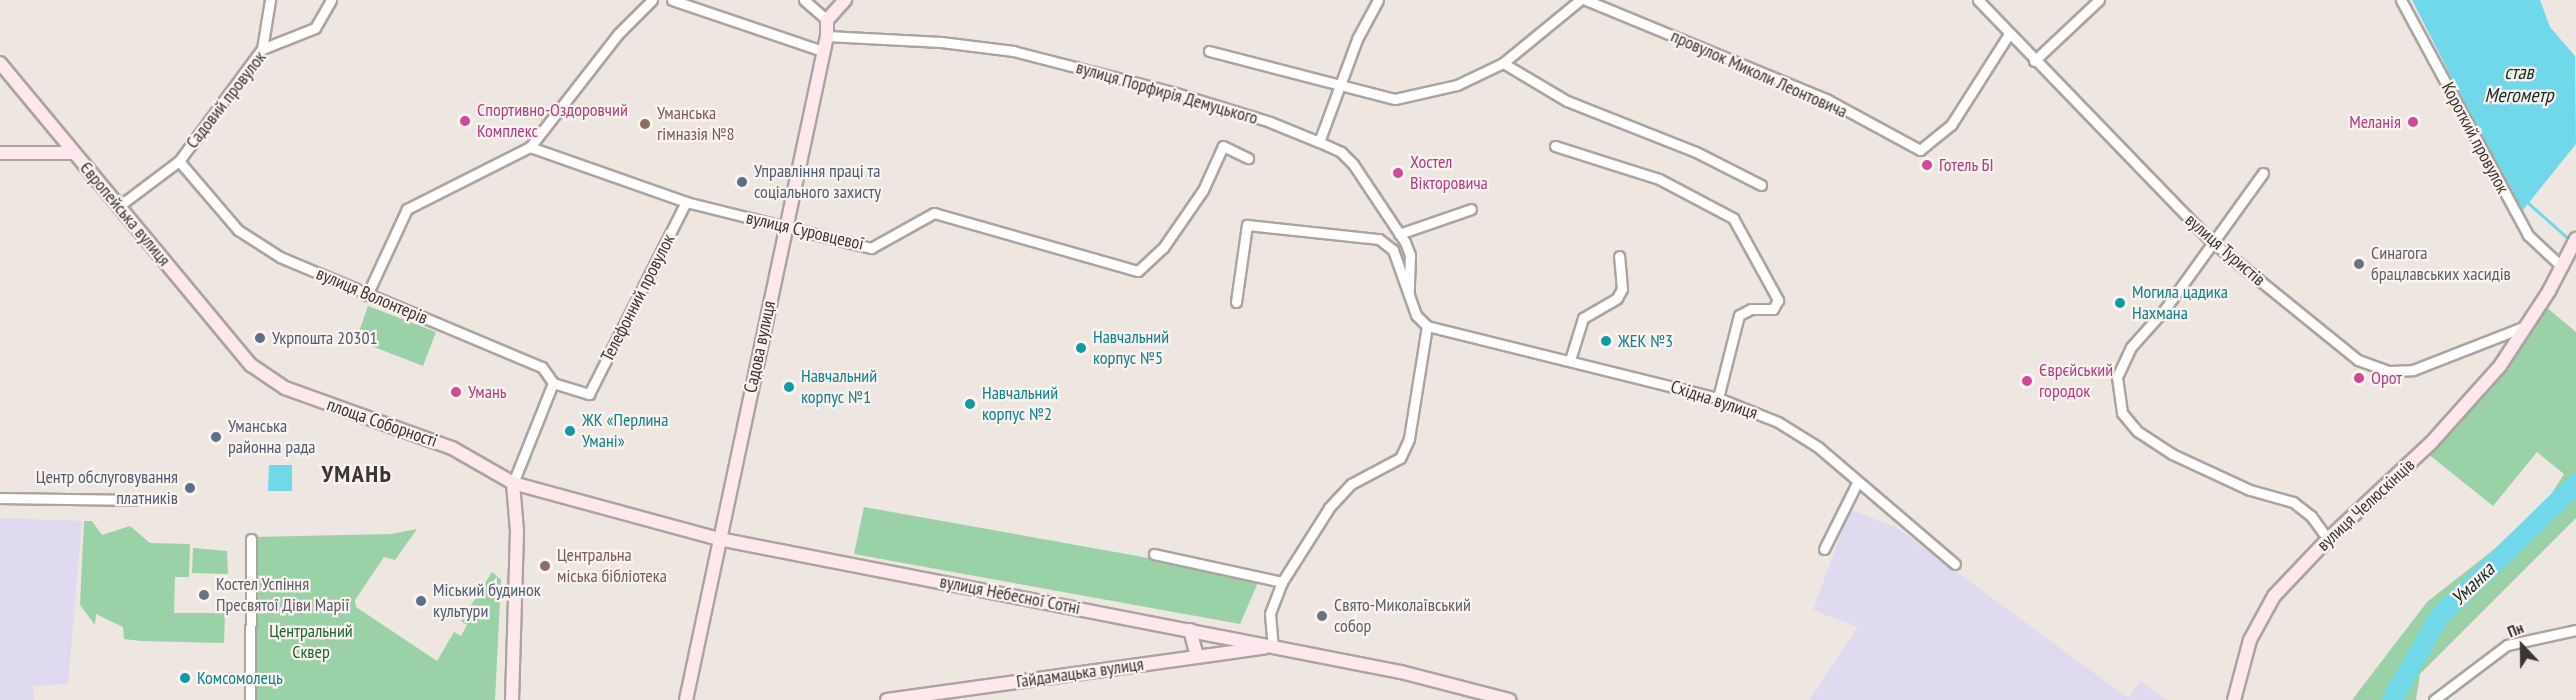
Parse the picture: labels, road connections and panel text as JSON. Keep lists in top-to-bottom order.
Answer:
{
  "streets": {
    "main road": [
      "Європейська вулиця",
      "Садова вулиця",
      "площа Соборності",
      "вулиця Челюскінців",
      "вулиця Небесної Сотні",
      "Гайдамацька вулиця"
    ],
    "street": [
      "провулок Миколи Леонтовича",
      "вулиця Порфирія Демуцького",
      "Садовий провулок",
      "Короткий провулок",
      "вулиця Суровцевої",
      "вулиця Туристів",
      "вулиця Волонтерів",
      "Телефонний провулок",
      "Східна вулиця"
    ]
  },
  "crossings": [
    ["провулок Миколи Леонтовича", "вулиця Туристів"],
    ["вулиця Порфирія Демуцького", "Садова вулиця"],
    ["Садовий провулок", "Європейська вулиця"],
    ["Садовий провулок", "вулиця Волонтерів"],
    ["Короткий провулок", "вулиця Челюскінців"],
    ["Європейська вулиця", "площа Соборності"],
    ["вулиця Суровцевої", "Телефонний провулок"],
    ["вулиця Суровцевої", "Садова вулиця"],
    ["вулиця Туристів", "вулиця Челюскінців"],
    ["вулиця Волонтерів", "Телефонний провулок"],
    ["Садова вулиця", "вулиця Небесної Сотні"],
    ["площа Соборності", "вулиця Небесної Сотні"],
    ["вулиця Небесної Сотні", "Гайдамацька вулиця"]
  ],
  "districts": ["УМАНЬ"],
  "water": ["став Мегометр", "Уманка"],
  "parks": ["Центральний Сквер"],
  "places": [
    "Спортивно-Оздоровчий Комплекс",
    "Меланія",
    "Уманська гімназія №8",
    "Готель БІ",
    "Хостел Вікторовича",
    "Управління праці та соціального захисту",
    "Синагога брацлавських хасидів",
    "Могила цадика Нахмана",
    "Укрпошта 20301",
    "ЖЕК №3",
    "Навчальний корпус №5",
    "Орот",
    "Єврєйський городок",
    "Навчальний корпус №1",
    "Умань",
    "Навчальний корпус №2",
    "ЖК «Перлина Умані»",
    "Уманська районна рада",
    "Центр обслуговування платників",
    "Центральна міська бібліотека",
    "Костел Успіння Пресвятої Діви Марії",
    "Міський будинок культури",
    "Свято-Миколаївський собор",
    "Комсомолець"
  ],
  "north": "top"
}
